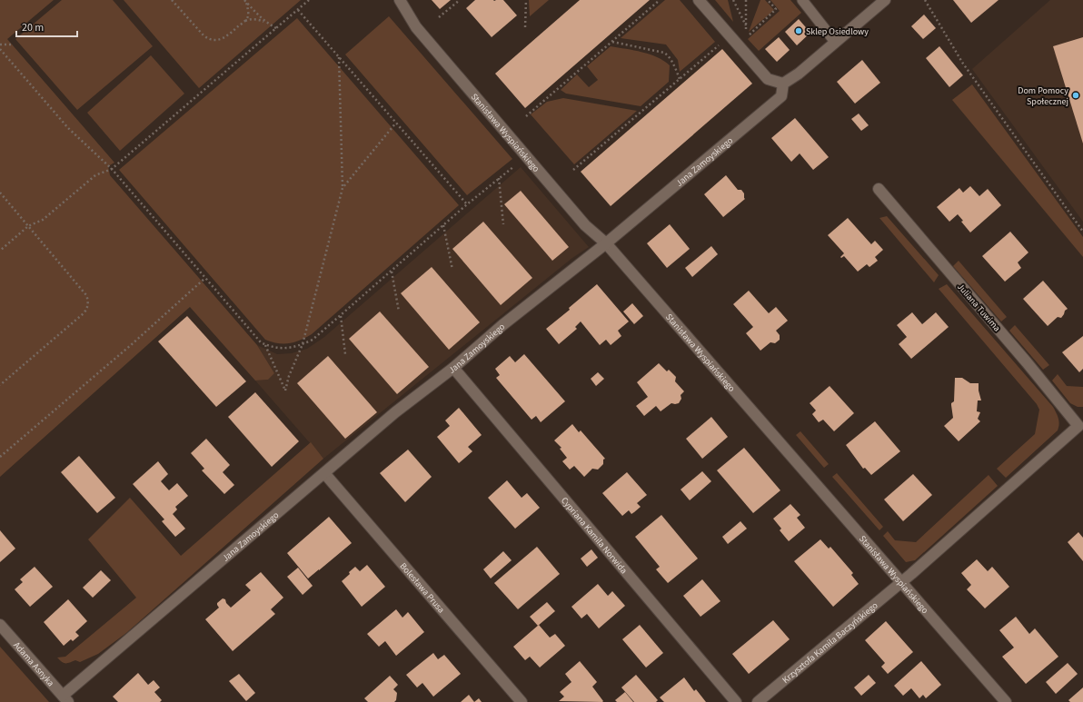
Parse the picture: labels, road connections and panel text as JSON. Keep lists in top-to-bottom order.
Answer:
{
  "streets": {
    "street": [
      "Stanisława Wyspiańskiego",
      "Jana Zamoyskiego",
      "Juliana Tuwima",
      "Cypriana Kamila Norwida",
      "Bolesława Prusa",
      "Krzysztofa Kamila Baczyńskiego",
      "Adama Asnyka"
    ]
  },
  "crossings": [
    ["Stanisława Wyspiańskiego", "Jana Zamoyskiego"],
    ["Stanisława Wyspiańskiego", "Juliana Tuwima"],
    ["Stanisława Wyspiańskiego", "Krzysztofa Kamila Baczyńskiego"],
    ["Jana Zamoyskiego", "Cypriana Kamila Norwida"],
    ["Jana Zamoyskiego", "Bolesława Prusa"],
    ["Jana Zamoyskiego", "Adama Asnyka"],
    ["Juliana Tuwima", "Krzysztofa Kamila Baczyńskiego"]
  ],
  "places": ["Sklep Osiedlowy", "Dom Pomocy Społecznej"],
  "scale_bar": "20 m"
}
